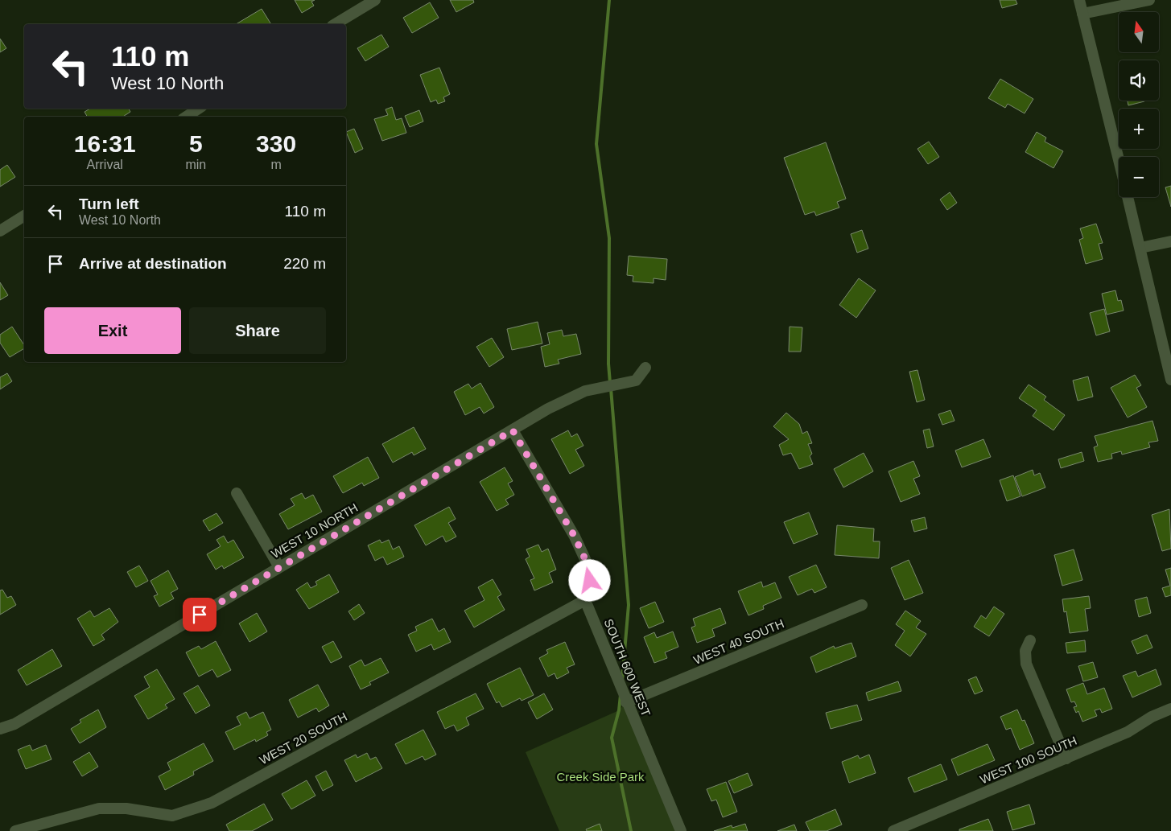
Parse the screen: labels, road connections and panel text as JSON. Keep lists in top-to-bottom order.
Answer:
{
  "streets": {
    "street": [
      "WEST 10 NORTH",
      "WEST 40 SOUTH",
      "SOUTH 600 WEST",
      "WEST 20 SOUTH",
      "WEST 100 SOUTH"
    ]
  },
  "crossings": [
    ["WEST 40 SOUTH", "SOUTH 600 WEST"],
    ["SOUTH 600 WEST", "WEST 20 SOUTH"]
  ],
  "parks": ["Creek Side Park"],
  "north": "top",
  "page": {
    "map_buttons": ["+", "−"],
    "turn": ["110 m", "West 10 North"],
    "eta": [
      "16:31",
      "Arrival",
      "5",
      "min",
      "330",
      "m"
    ],
    "list": [
      {
        "name": "Turn left",
        "note": "West 10 North",
        "value": "110 m"
      },
      {
        "name": "Arrive at destination",
        "value": "220 m"
      }
    ],
    "buttons": ["Exit", "Share"]
  }
}
